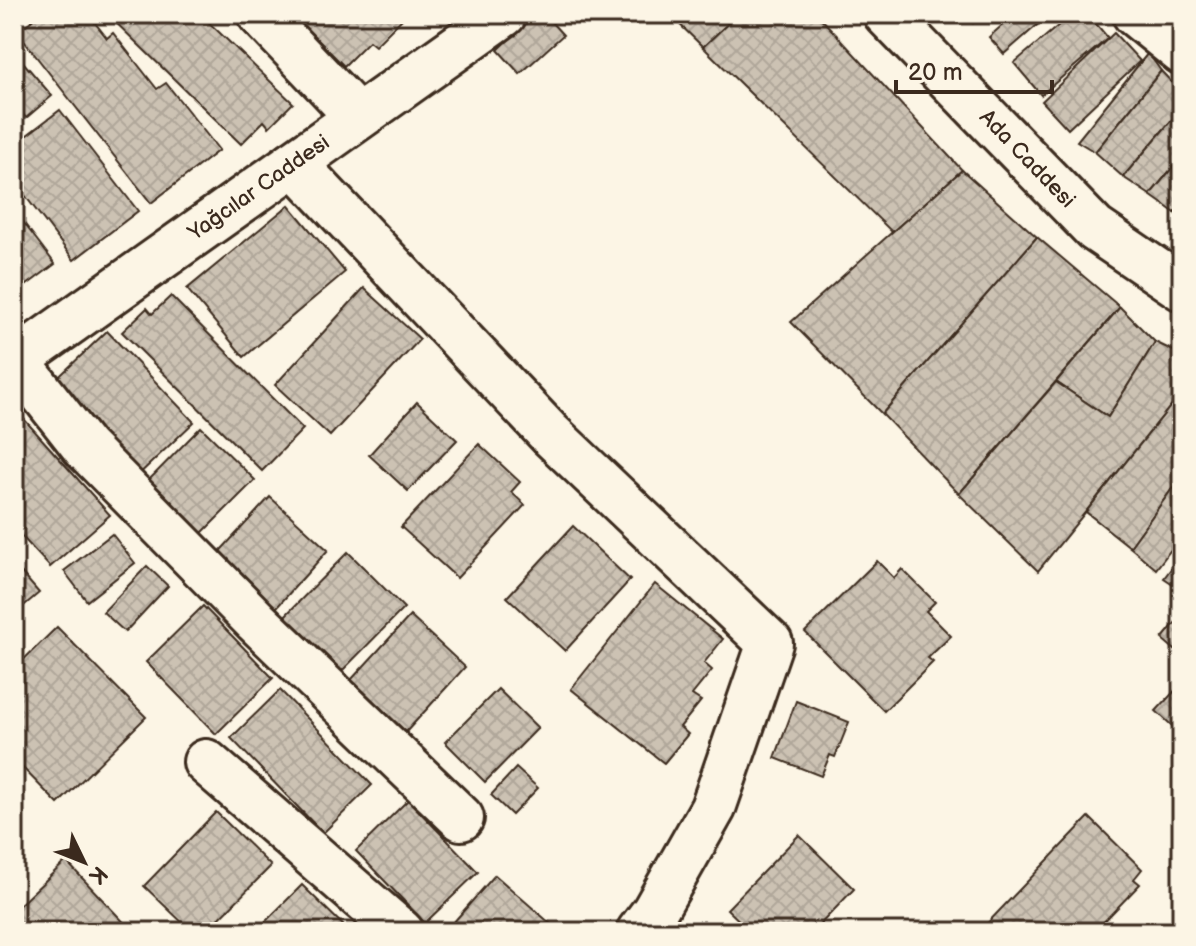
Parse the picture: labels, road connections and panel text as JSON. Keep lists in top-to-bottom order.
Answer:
{
  "streets": {
    "street": ["Ada Caddesi", "Yağcılar Caddesi"]
  },
  "scale_bar": "20 m",
  "north": "bottom right"
}
